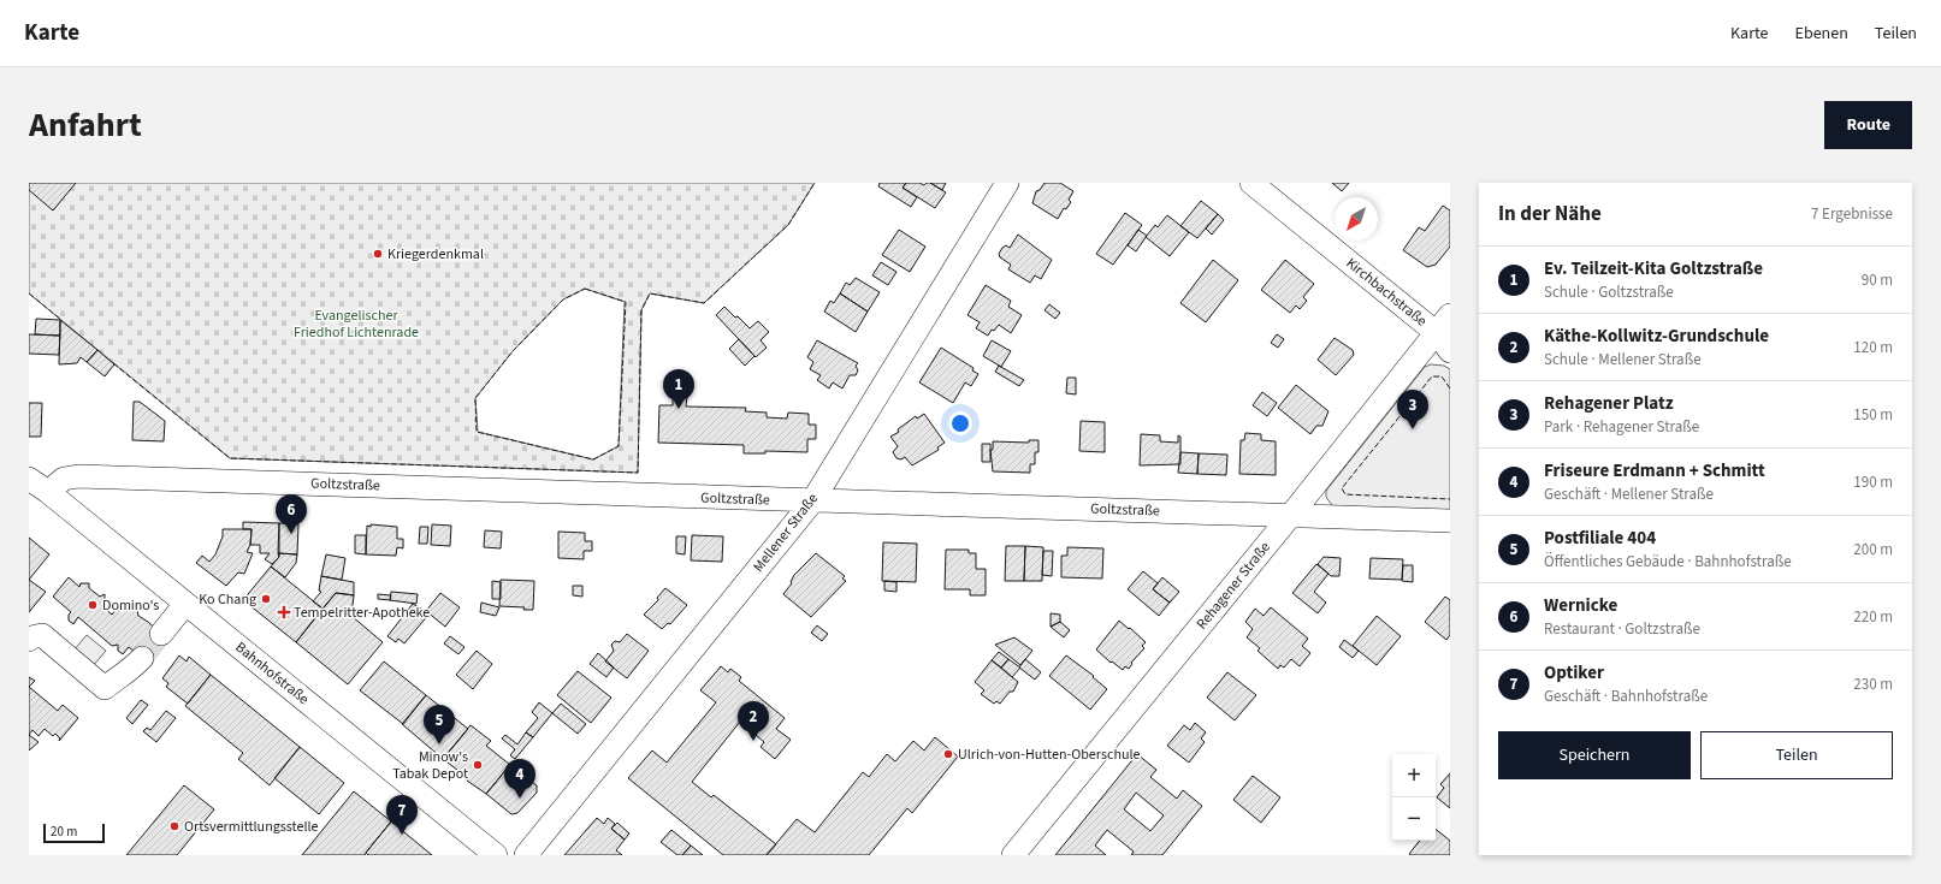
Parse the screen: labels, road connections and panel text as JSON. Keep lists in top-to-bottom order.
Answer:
{
  "streets": {
    "street": [
      "Kirchbachstraße",
      "Goltzstraße",
      "Mellener Straße",
      "Rehagener Straße",
      "Bahnhofstraße"
    ]
  },
  "crossings": [
    ["Kirchbachstraße", "Rehagener Straße"],
    ["Goltzstraße", "Mellener Straße"],
    ["Goltzstraße", "Rehagener Straße"],
    ["Goltzstraße", "Bahnhofstraße"]
  ],
  "parks": ["Evangelischer Friedhof Lichtenrade"],
  "places": {
    "other": [
      "Kriegerdenkmal",
      "Ko Chang",
      "Domino's",
      "Ulrich-von-Hutten-Oberschule",
      "Minow's Tabak Depot",
      "Ortsvermittlungsstelle"
    ],
    "health": ["Tempelritter-Apotheke"]
  },
  "scale_bar": "20 m",
  "north": "bottom left",
  "page": {
    "header": "Karte",
    "nav": ["Karte", "Ebenen", "Teilen"],
    "title": "Anfahrt",
    "buttons": [
      "Route",
      ["Speichern", "Teilen"]
    ],
    "heading": ["In der Nähe", "7 Ergebnisse"],
    "list": [
      {
        "mark": "1",
        "name": "Ev. Teilzeit-Kita Goltzstraße",
        "note": "Schule · Goltzstraße",
        "value": "90 m"
      },
      {
        "mark": "2",
        "name": "Käthe-Kollwitz-Grundschule",
        "note": "Schule · Mellener Straße",
        "value": "120 m"
      },
      {
        "mark": "3",
        "name": "Rehagener Platz",
        "note": "Park · Rehagener Straße",
        "value": "150 m"
      },
      {
        "mark": "4",
        "name": "Friseure Erdmann + Schmitt",
        "note": "Geschäft · Mellener Straße",
        "value": "190 m"
      },
      {
        "mark": "5",
        "name": "Postfiliale 404",
        "note": "Öffentliches Gebäude · Bahnhofstraße",
        "value": "200 m"
      },
      {
        "mark": "6",
        "name": "Wernicke",
        "note": "Restaurant · Goltzstraße",
        "value": "220 m"
      },
      {
        "mark": "7",
        "name": "Optiker",
        "note": "Geschäft · Bahnhofstraße",
        "value": "230 m"
      }
    ],
    "pins": [
      "1",
      "3",
      "6",
      "2",
      "5",
      "4",
      "7"
    ],
    "map_buttons": ["+", "−"],
    "scale": "20 m"
  }
}
